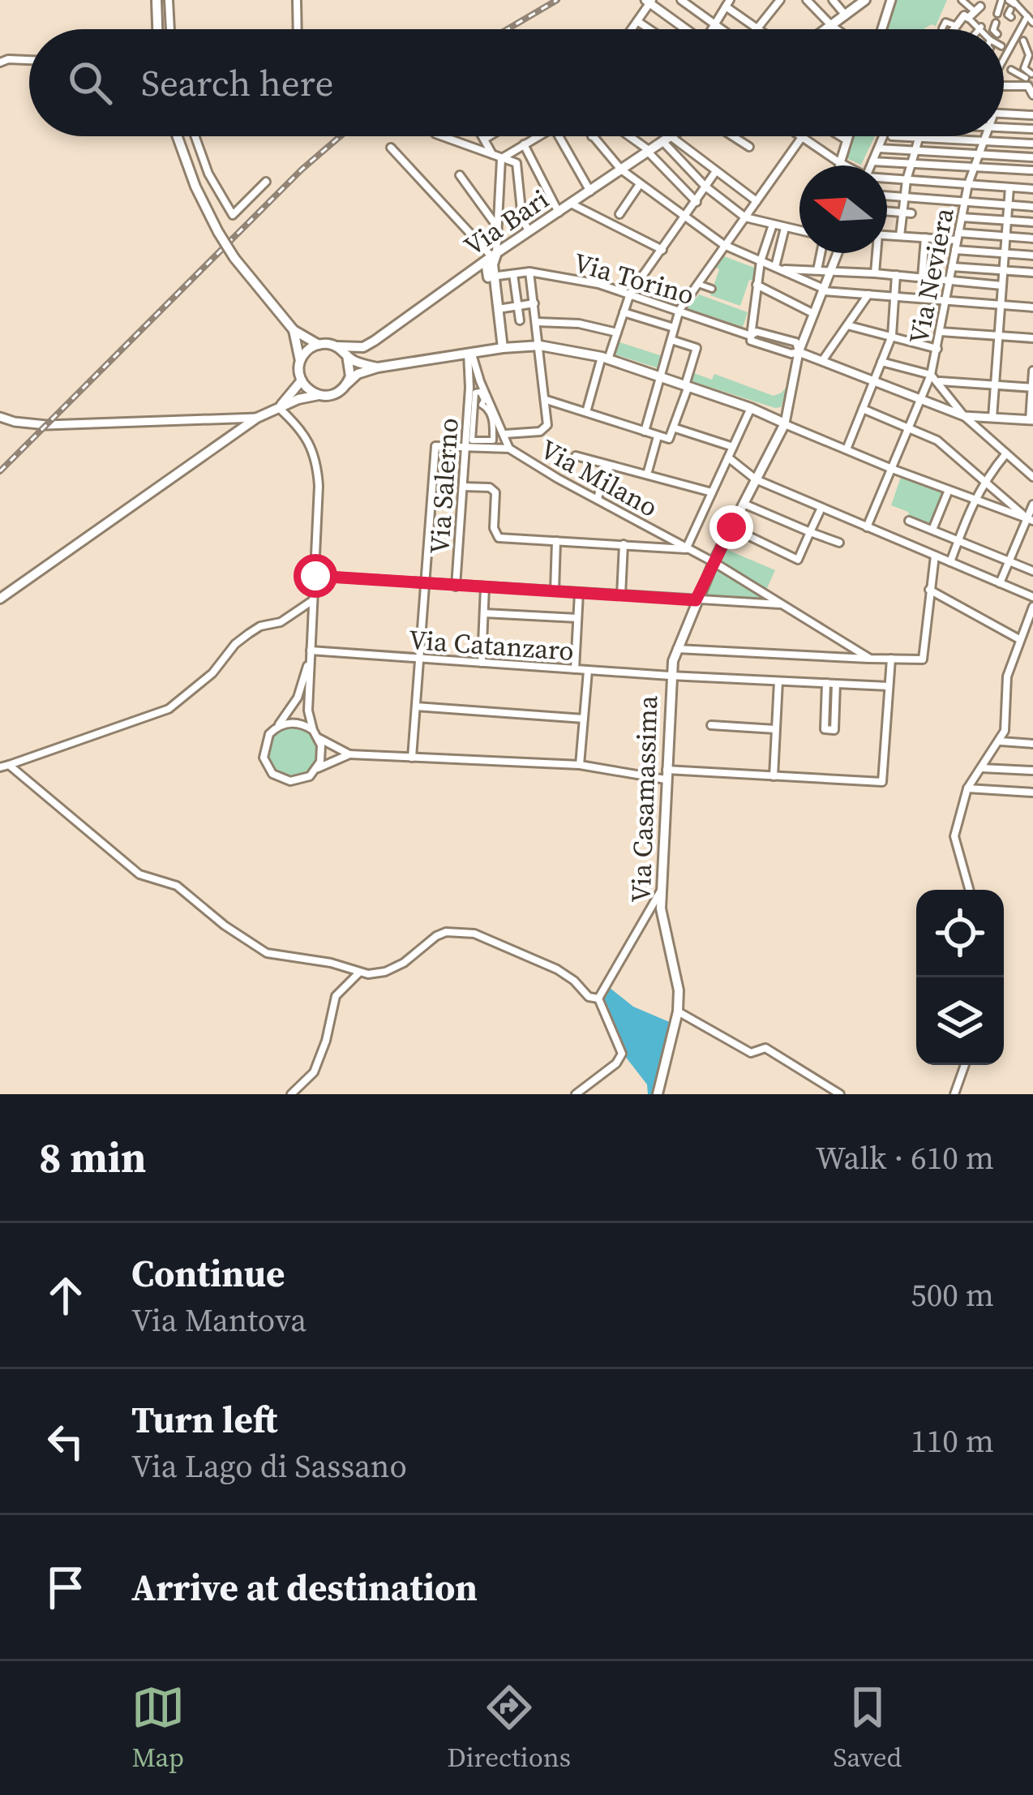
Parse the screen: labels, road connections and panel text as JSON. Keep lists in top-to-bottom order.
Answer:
{
  "streets": {
    "main road": ["Via Bari", "Via Casamassima"],
    "street": [
      "Via Neviera",
      "Via Torino",
      "Via Milano",
      "Via Salerno",
      "Via Catanzaro"
    ]
  },
  "crossings": [
    ["Via Bari", "Via Torino"],
    ["Via Milano", "Via Salerno"],
    ["Via Milano", "Via Casamassima"],
    ["Via Catanzaro", "Via Casamassima"]
  ],
  "north": "left",
  "page": {
    "search": "Search here",
    "heading": ["8 min", "Walk · 610 m"],
    "list": [
      ["Continue", "Via Mantova", "500 m"],
      ["Turn left", "Via Lago di Sassano", "110 m"],
      "Arrive at destination"
    ],
    "nav": ["Map", "Directions", "Saved"]
  }
}
